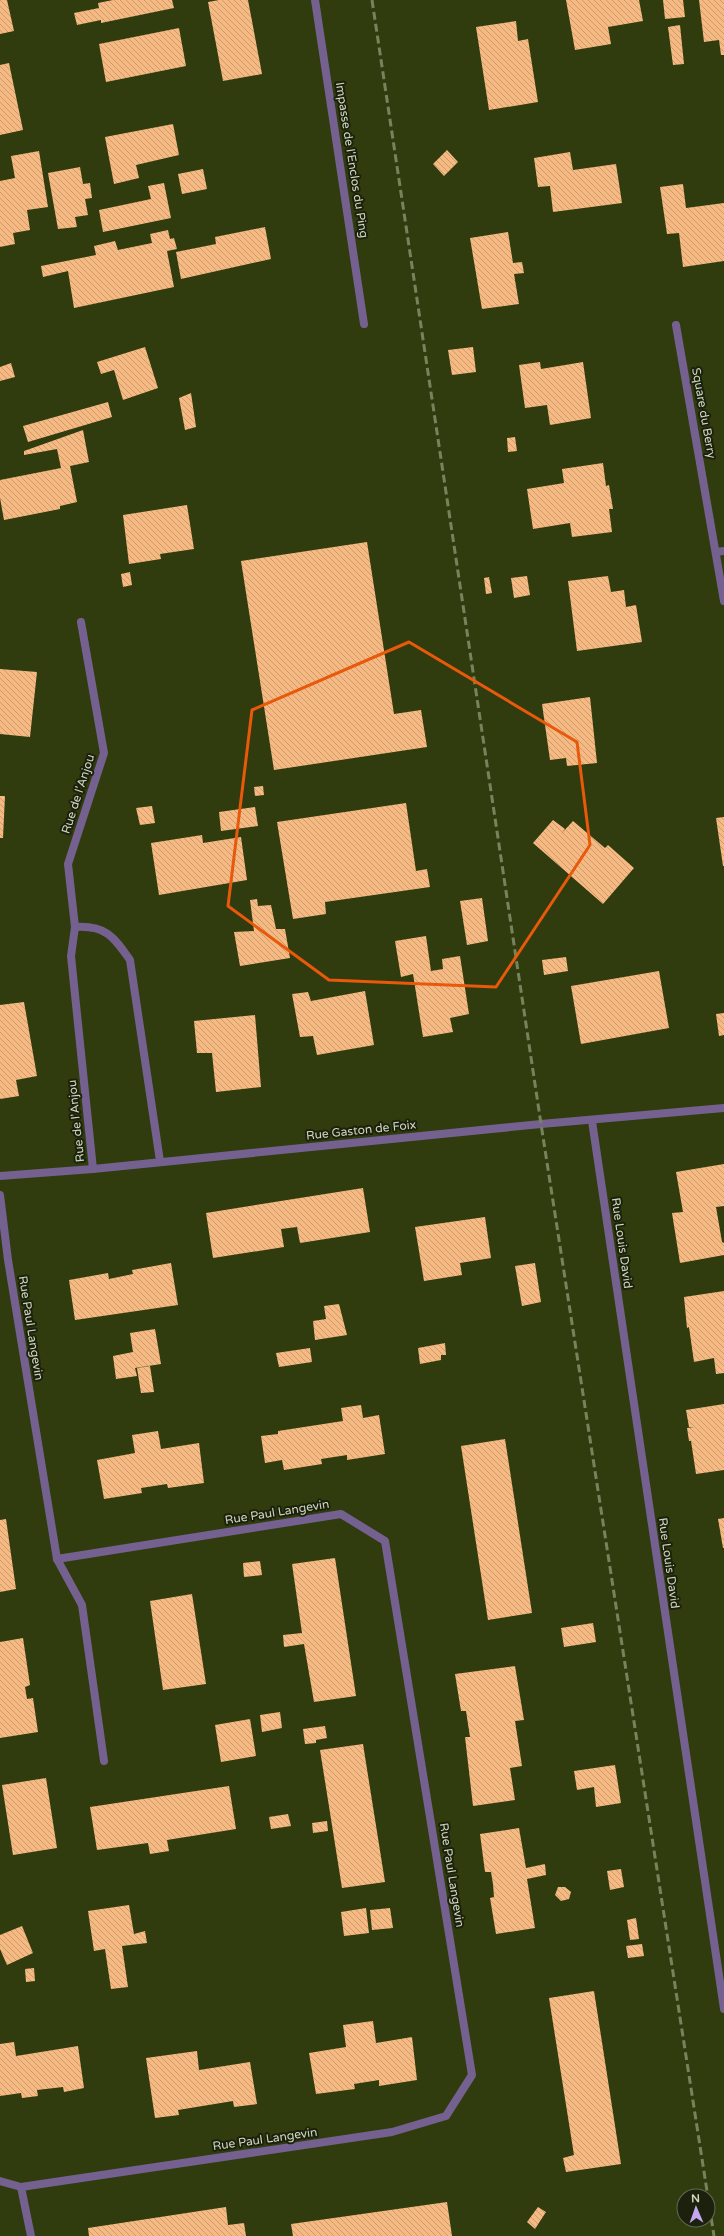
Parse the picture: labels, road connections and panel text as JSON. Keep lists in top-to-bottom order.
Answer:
{
  "streets": {
    "street": [
      "Impasse de l'Enclos du Ping",
      "Square du Berry",
      "Rue de l'Anjou",
      "Rue Gaston de Foix",
      "Rue Louis David",
      "Rue Paul Langevin"
    ]
  },
  "crossings": [
    ["Rue de l'Anjou", "Rue Gaston de Foix"],
    ["Rue Gaston de Foix", "Rue Louis David"]
  ],
  "north": "top"
}
